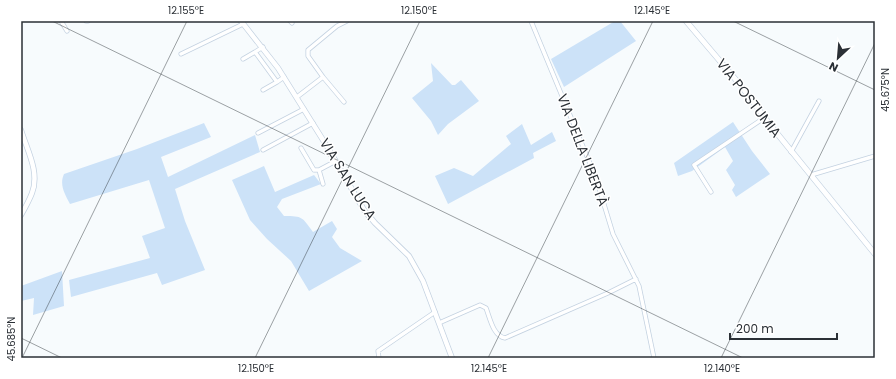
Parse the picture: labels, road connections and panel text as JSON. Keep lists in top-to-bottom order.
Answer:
{
  "streets": {
    "main road": ["VIA POSTUMIA"],
    "street": ["VIA DELLA LIBERTÀ", "VIA SAN LUCA"]
  },
  "scale_bar": "200 m",
  "north": "bottom left",
  "coordinates": [
    "12.155°E",
    "12.150°E",
    "12.145°E",
    "45.675°N",
    "45.685°N",
    "12.140°E"
  ]
}
